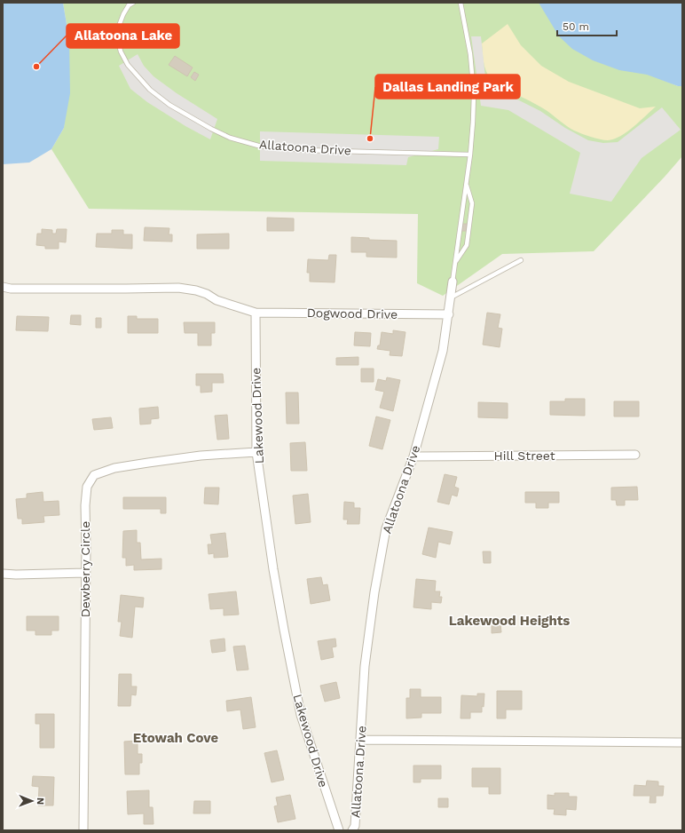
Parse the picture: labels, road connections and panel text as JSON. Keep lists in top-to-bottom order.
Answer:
{
  "streets": {
    "street": [
      "Allatoona Drive",
      "Dogwood Drive",
      "Lakewood Drive",
      "Hill Street",
      "Dewberry Circle"
    ]
  },
  "crossings": [
    ["Allatoona Drive", "Dogwood Drive"],
    ["Allatoona Drive", "Hill Street"],
    ["Dogwood Drive", "Lakewood Drive"],
    ["Lakewood Drive", "Dewberry Circle"]
  ],
  "districts": ["Lakewood Heights", "Etowah Cove"],
  "places": ["Allatoona Lake", "Dallas Landing Park"],
  "scale_bar": "50 m",
  "north": "right"
}
